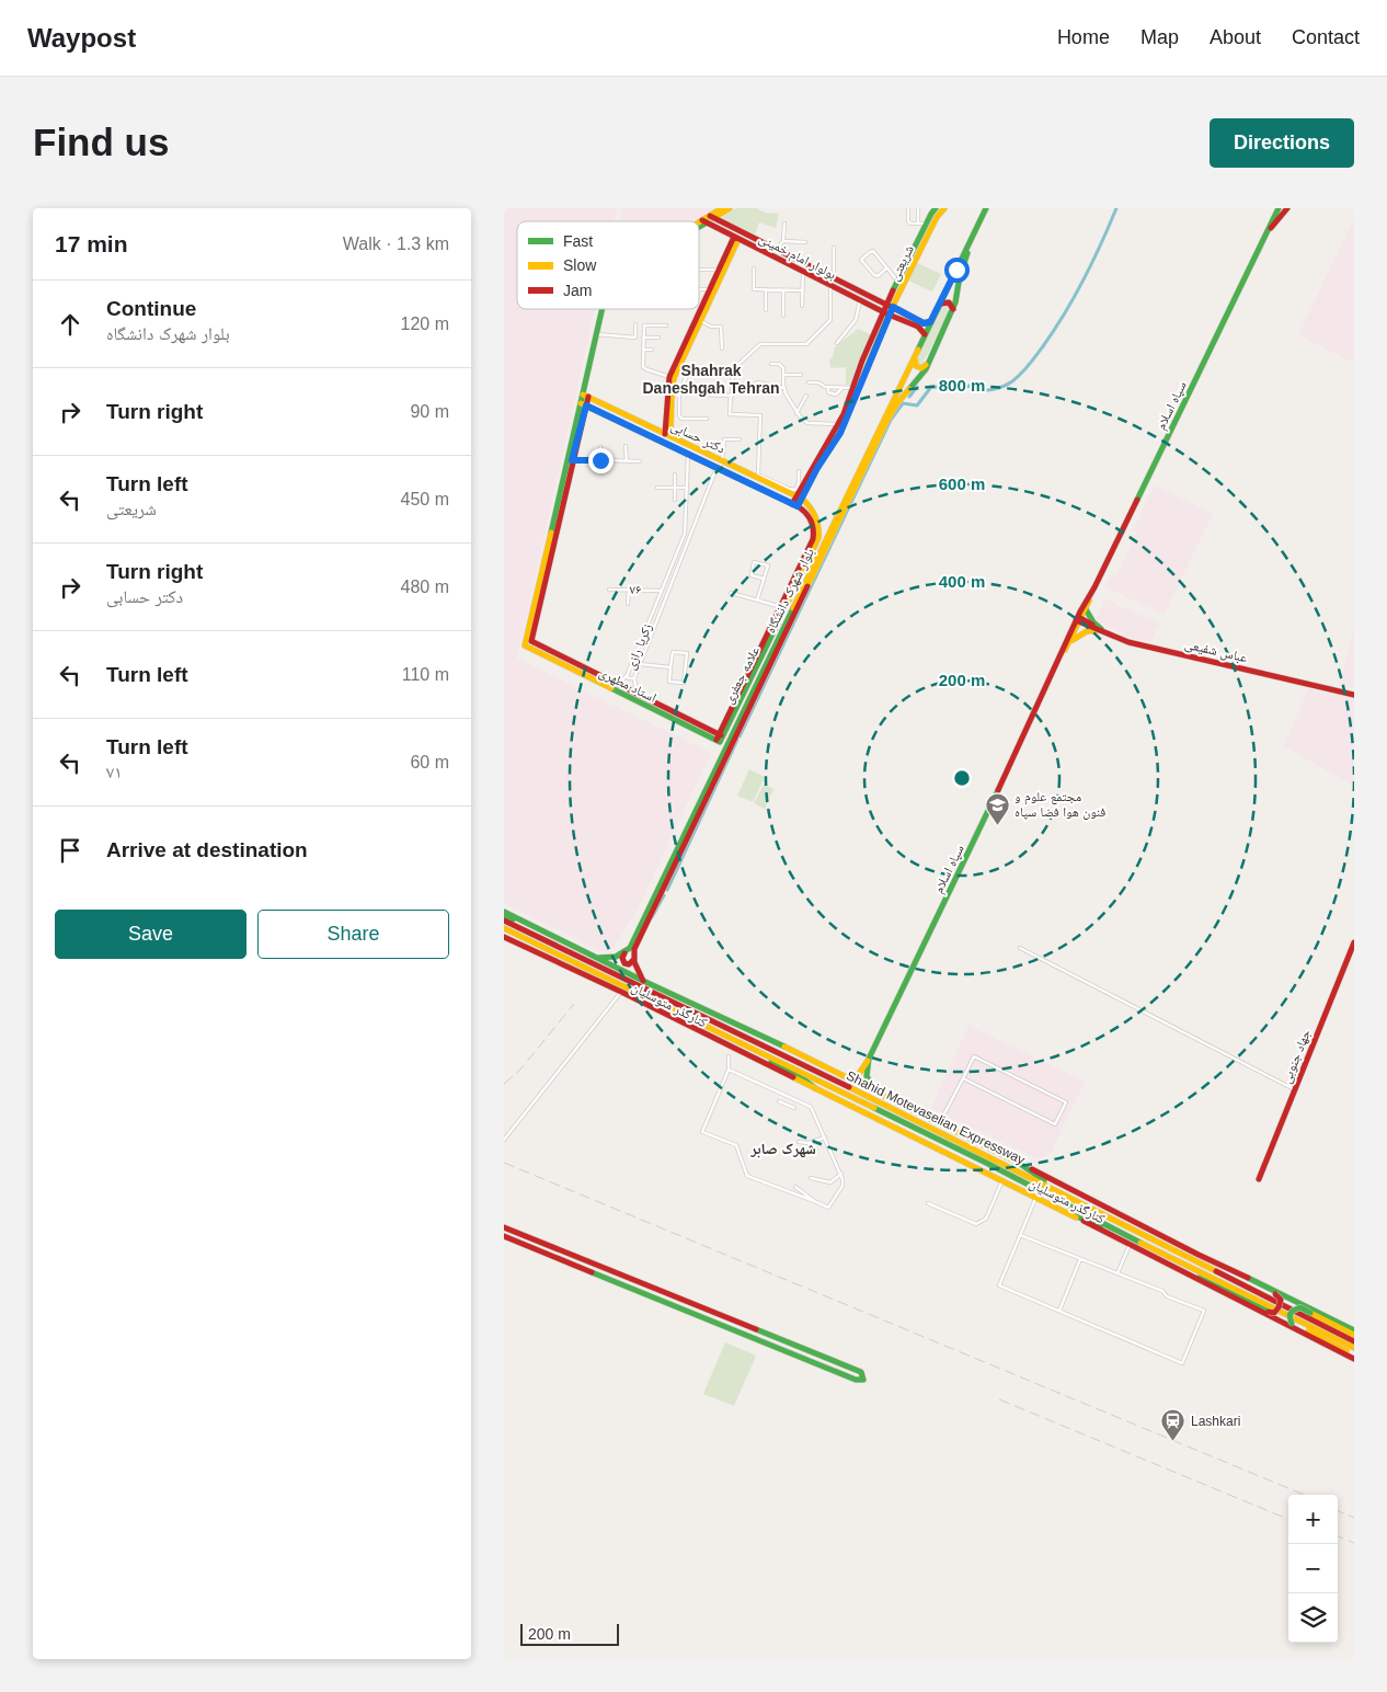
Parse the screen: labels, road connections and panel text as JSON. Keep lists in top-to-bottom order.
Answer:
{
  "streets": {
    "main road": [
      "بولوار امام خمینی",
      "شریعتی",
      "سپاه اسلام",
      "دکتر حسابی",
      "بلوار شهرک دانشگاه",
      "عباس شفیعی",
      "علامه جعفری",
      "استاد مطهری",
      "کنارگذر متوسلیان",
      "جهاد جنوبی",
      "Shahid Motevaselian Expressway"
    ],
    "street": ["۷۶", "زکریا رازی"]
  },
  "crossings": [
    ["بولوار امام خمینی", "شریعتی"],
    ["بولوار امام خمینی", "بلوار شهرک دانشگاه"],
    ["شریعتی", "دکتر حسابی"],
    ["شریعتی", "علامه جعفری"],
    ["سپاه اسلام", "عباس شفیعی"],
    ["سپاه اسلام", "کنارگذر متوسلیان"],
    ["دکتر حسابی", "زکریا رازی"],
    ["دکتر حسابی", "علامه جعفری"],
    ["۷۶", "زکریا رازی"],
    ["علامه جعفری", "استاد مطهری"]
  ],
  "districts": ["Shahrak Daneshgah Tehran", "شهرک صابر"],
  "places": {
    "school or university": ["مجتمع علوم و فنون هوا فضا سپاه"],
    "station": ["Lashkari"]
  },
  "legend": ["Fast", "Slow", "Jam"],
  "scale_bar": "200 m",
  "page": {
    "header": "Waypost",
    "nav": [
      "Home",
      "Map",
      "About",
      "Contact"
    ],
    "buttons": [
      "Directions",
      ["Save", "Share"]
    ],
    "title": "Find us",
    "heading": ["17 min", "Walk · 1.3 km"],
    "list": [
      ["Continue", "بلوار شهرک دانشگاه", "120 m"],
      ["Turn right", "90 m"],
      ["Turn left", "شریعتی", "450 m"],
      ["Turn right", "دکتر حسابی", "480 m"],
      ["Turn left", "110 m"],
      ["Turn left", "۷۱", "60 m"],
      "Arrive at destination"
    ],
    "map_buttons": ["+", "−"],
    "scale": "200 m"
  },
  "rings": [
    "800 m",
    "600 m",
    "400 m",
    "200 m"
  ]
}
